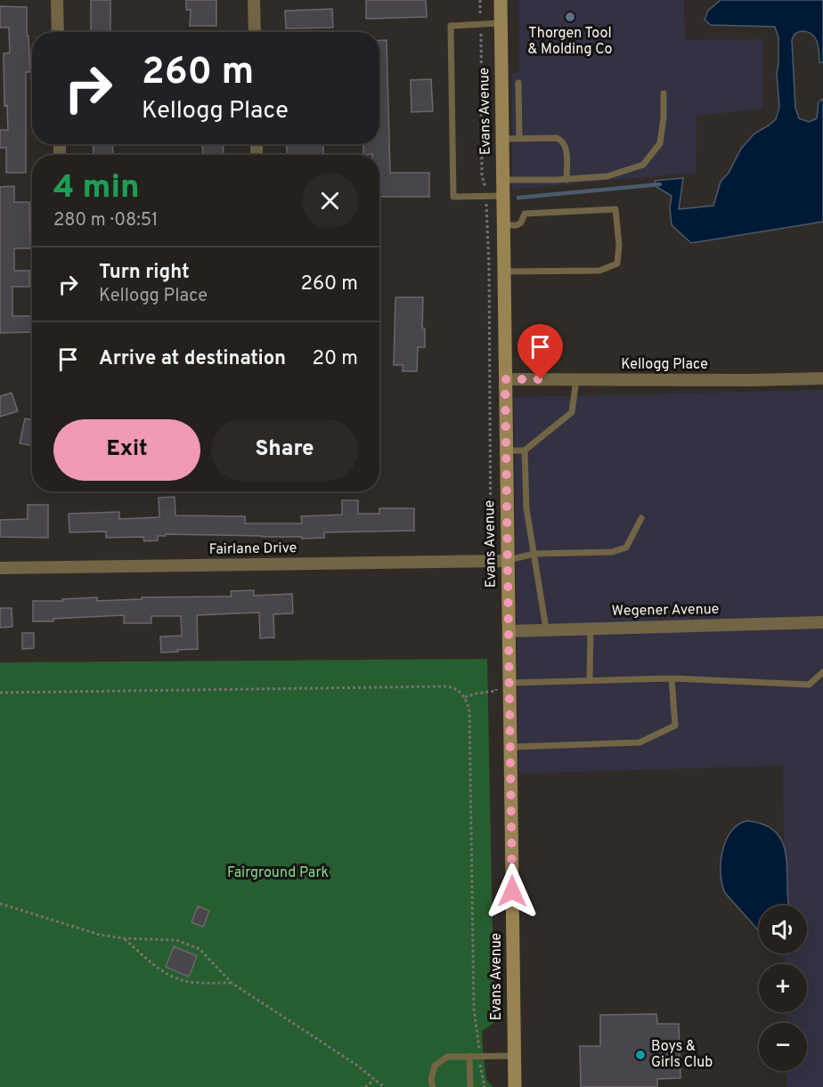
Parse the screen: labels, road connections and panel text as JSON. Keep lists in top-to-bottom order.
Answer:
{
  "streets": {
    "street": [
      "Evans Avenue",
      "Kellogg Place",
      "Fairlane Drive",
      "Wegener Avenue"
    ]
  },
  "crossings": [
    ["Evans Avenue", "Kellogg Place"],
    ["Evans Avenue", "Fairlane Drive"],
    ["Evans Avenue", "Wegener Avenue"]
  ],
  "parks": ["Fairground Park"],
  "places": ["Thorgen Tool & Molding Co", "Boys & Girls Club"],
  "page": {
    "turn": ["260 m", "Kellogg Place"],
    "heading": ["4 min", "280 m · 08:51"],
    "list": [
      {
        "name": "Turn right",
        "note": "Kellogg Place",
        "value": "260 m"
      },
      {
        "name": "Arrive at destination",
        "value": "20 m"
      }
    ],
    "buttons": ["Exit", "Share"],
    "map_buttons": ["+", "−"]
  }
}
